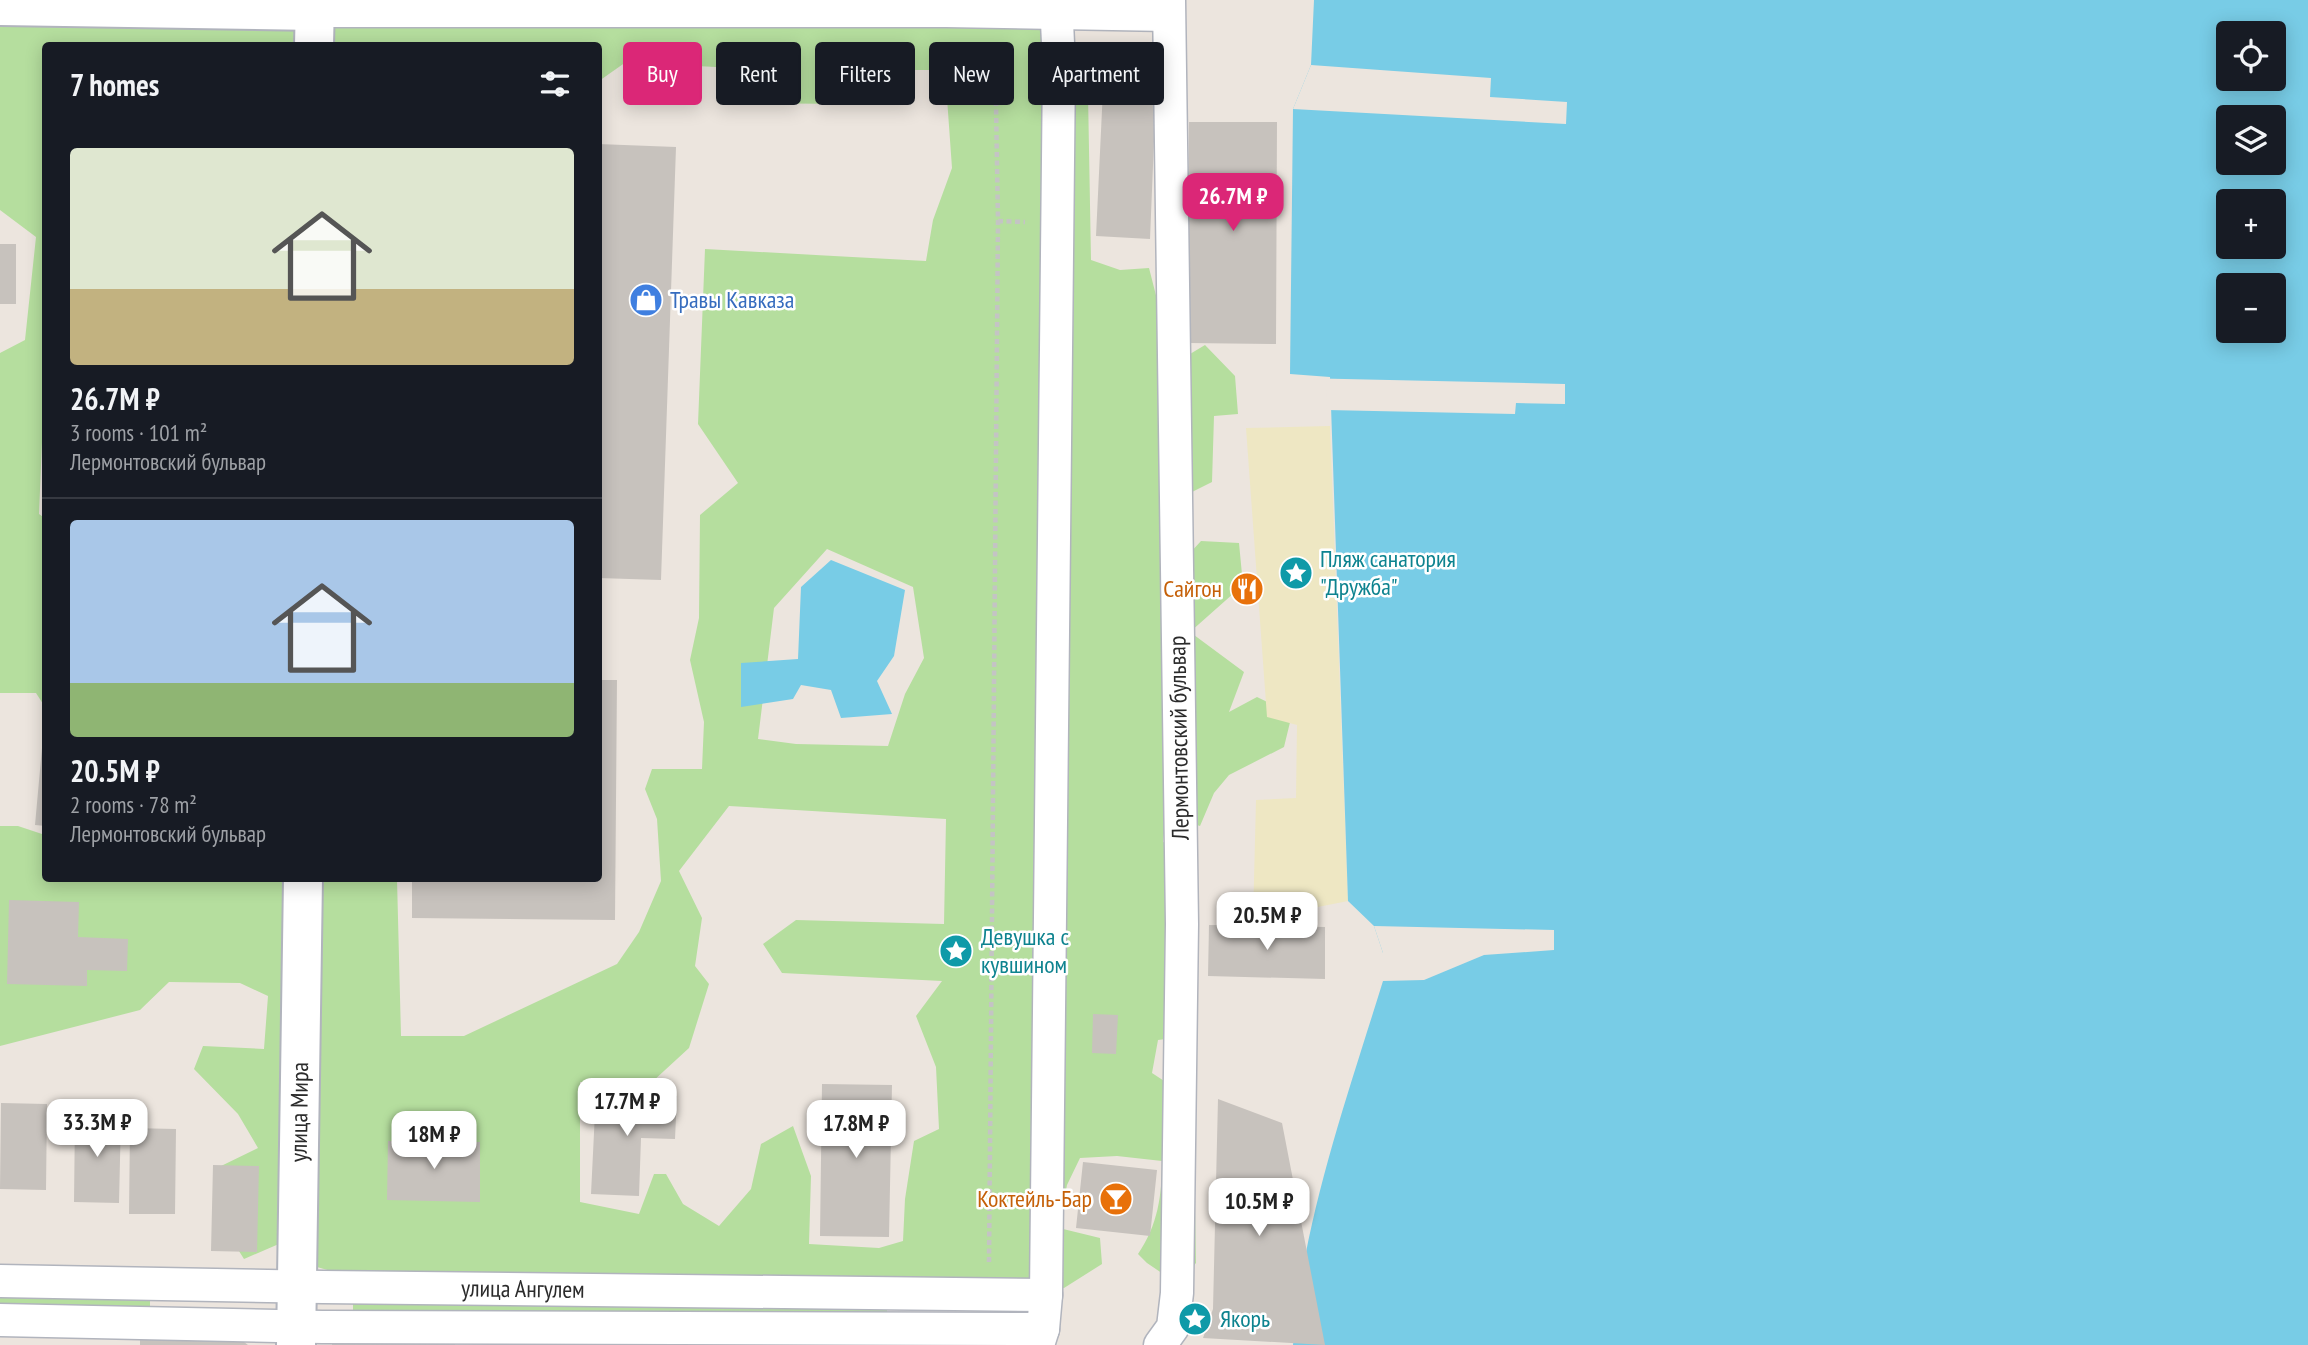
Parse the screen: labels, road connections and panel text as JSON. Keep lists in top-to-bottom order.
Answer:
{
  "streets": {
    "street": ["Лермонтовский бульвар", "улица Мира", "улица Ангулем"]
  },
  "crossings": [
    ["улица Мира", "улица Ангулем"]
  ],
  "places": {
    "shop": ["Травы Кавказа"],
    "place": ["Пляж санатория \"Дружба\"", "Девушка с кувшином", "Якорь"],
    "restaurant": ["Сайгон"],
    "bar": ["Коктейль-Бар"]
  },
  "page": {
    "map_buttons": ["+", "−"],
    "chip": [
      "Buy",
      "Rent",
      "Filters",
      "New",
      "Apartment"
    ],
    "heading": "7 homes",
    "list": [
      {
        "name": "26.7M ₽",
        "note": "3 rooms · 101 m² · Лермонтовский бульвар"
      },
      {
        "name": "20.5M ₽",
        "note": "2 rooms · 78 m² · Лермонтовский бульвар"
      }
    ],
    "price": [
      "26.7M ₽",
      "20.5M ₽",
      "17.7M ₽",
      "33.3M ₽",
      "17.8M ₽",
      "18M ₽",
      "10.5M ₽"
    ]
  }
}
